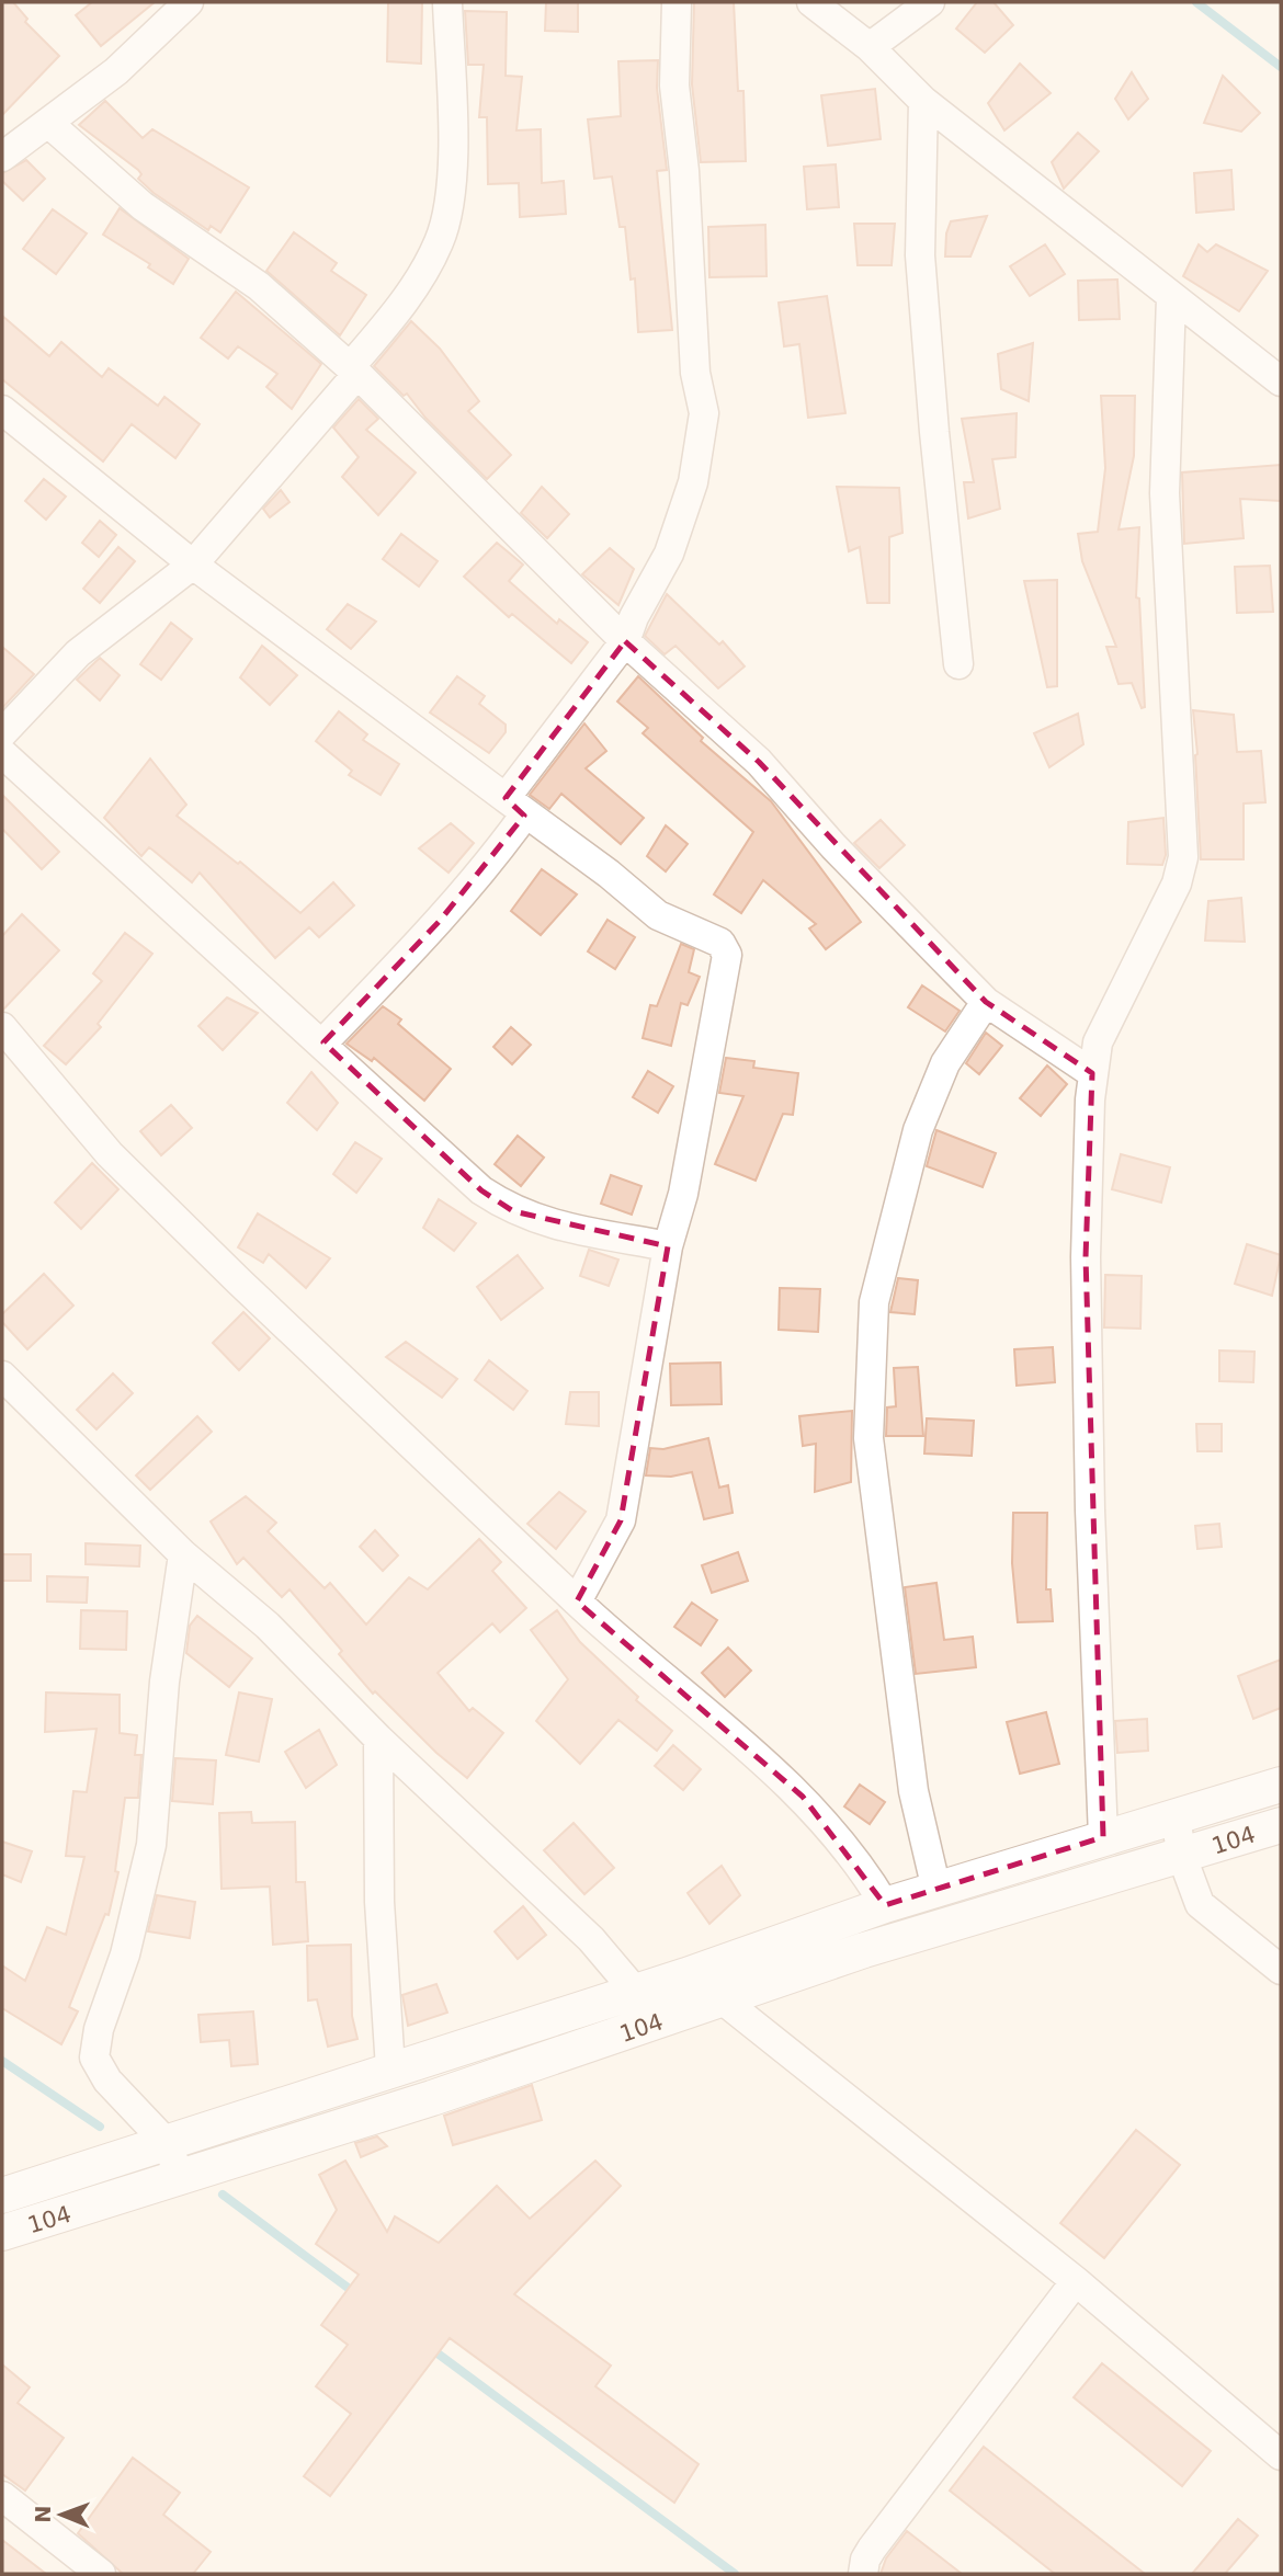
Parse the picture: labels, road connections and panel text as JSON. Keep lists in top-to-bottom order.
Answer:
{
  "streets": {
    "street": ["104"]
  },
  "north": "left"
}
